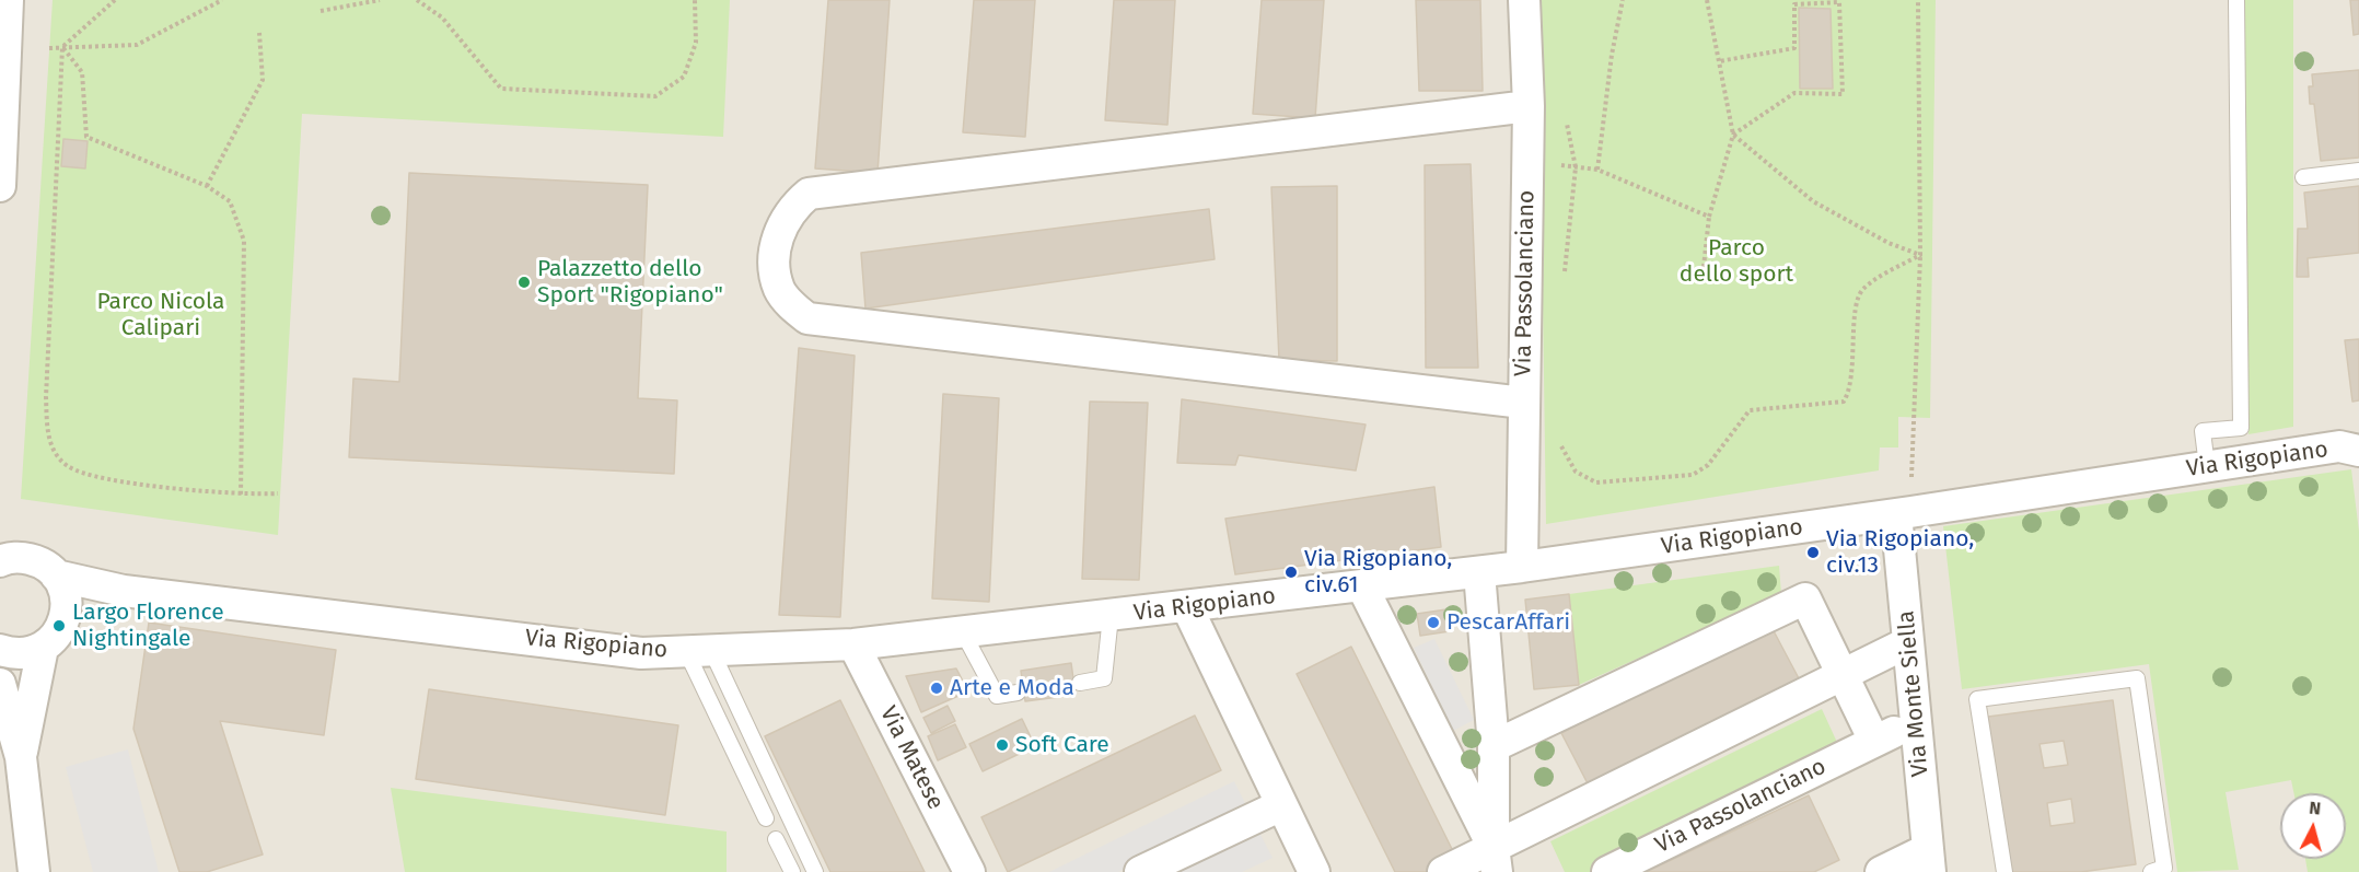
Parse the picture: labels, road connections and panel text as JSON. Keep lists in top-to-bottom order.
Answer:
{
  "streets": {
    "street": [
      "Via Passolanciano",
      "Via Rigopiano",
      "Via Monte Siella",
      "Via Matese"
    ]
  },
  "crossings": [
    ["Via Passolanciano", "Via Rigopiano"],
    ["Via Passolanciano", "Via Monte Siella"],
    ["Via Rigopiano", "Via Monte Siella"],
    ["Via Rigopiano", "Via Matese"]
  ],
  "parks": ["Parco dello sport", "Parco Nicola Calipari"],
  "places": [
    "Palazzetto dello Sport \"Rigopiano\"",
    "Via Rigopiano, civ.13",
    "Via Rigopiano, civ.61",
    "PescarAffari",
    "Largo Florence Nightingale",
    "Arte e Moda",
    "Soft Care"
  ],
  "north": "top"
}
